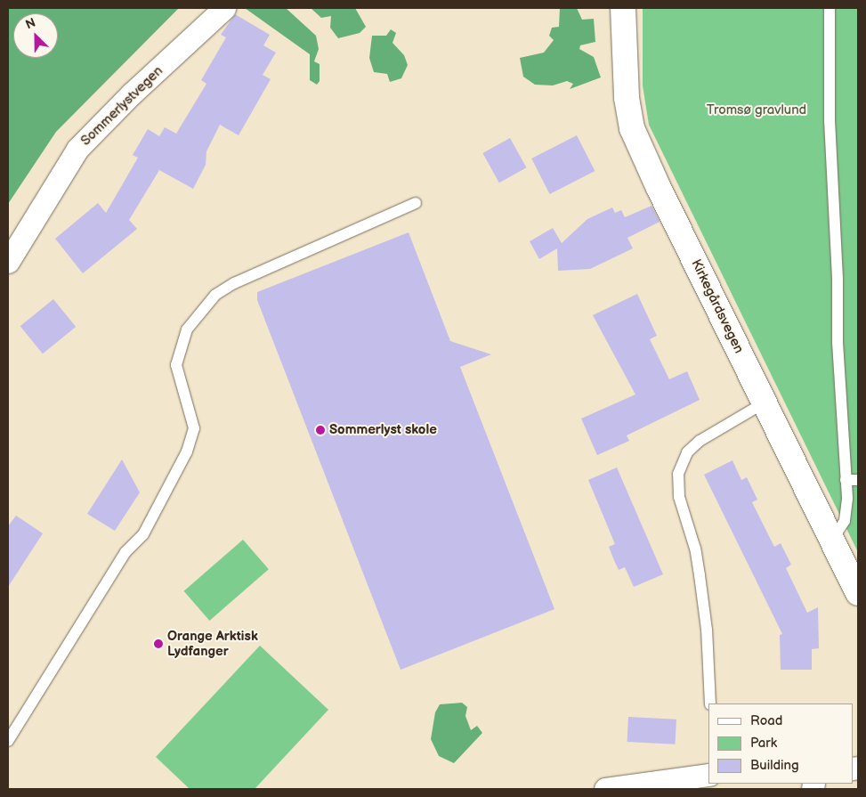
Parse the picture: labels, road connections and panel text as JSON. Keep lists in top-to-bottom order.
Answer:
{
  "streets": {
    "street": ["Sommerlystvegen", "Kirkegårdsvegen"]
  },
  "parks": ["Tromsø gravlund"],
  "places": ["Sommerlyst skole", "Orange Arktisk Lydfanger"],
  "legend": ["Road", "Park", "Building"],
  "north": "top left"
}
